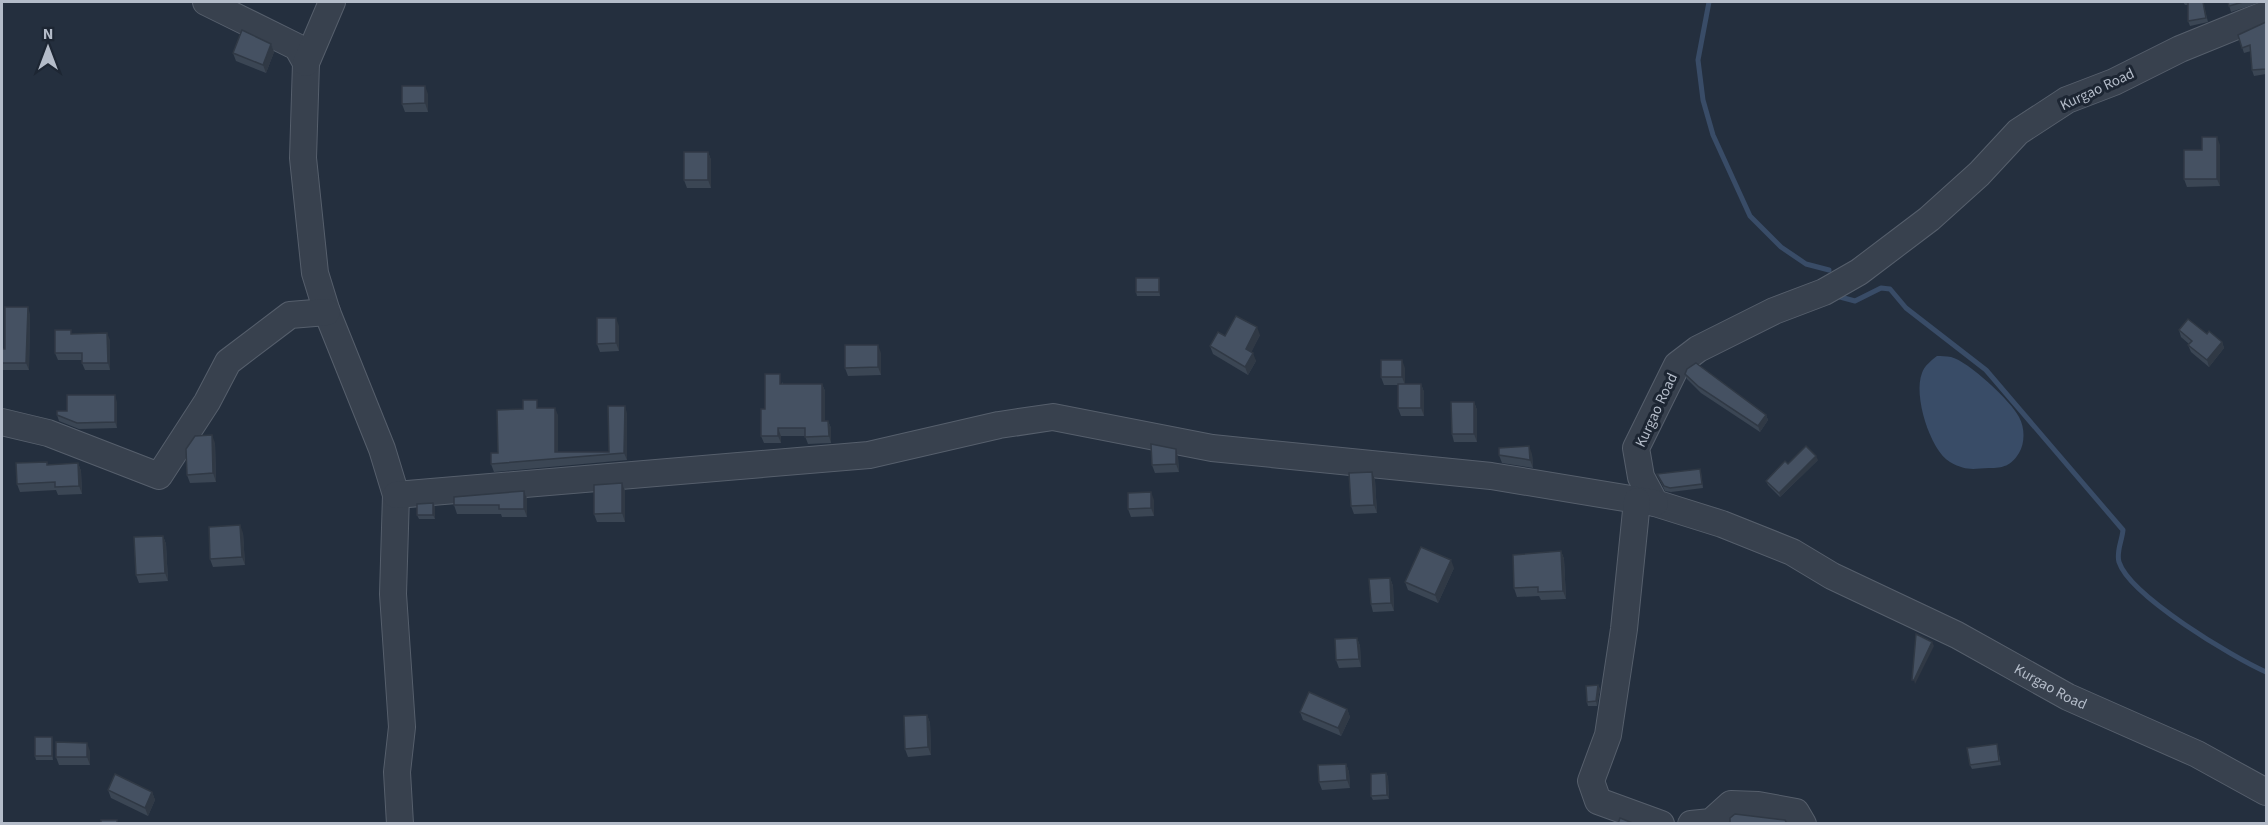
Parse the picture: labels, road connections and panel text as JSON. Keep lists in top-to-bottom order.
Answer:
{
  "streets": {
    "street": ["Kurgao Road"]
  },
  "north": "top"
}
